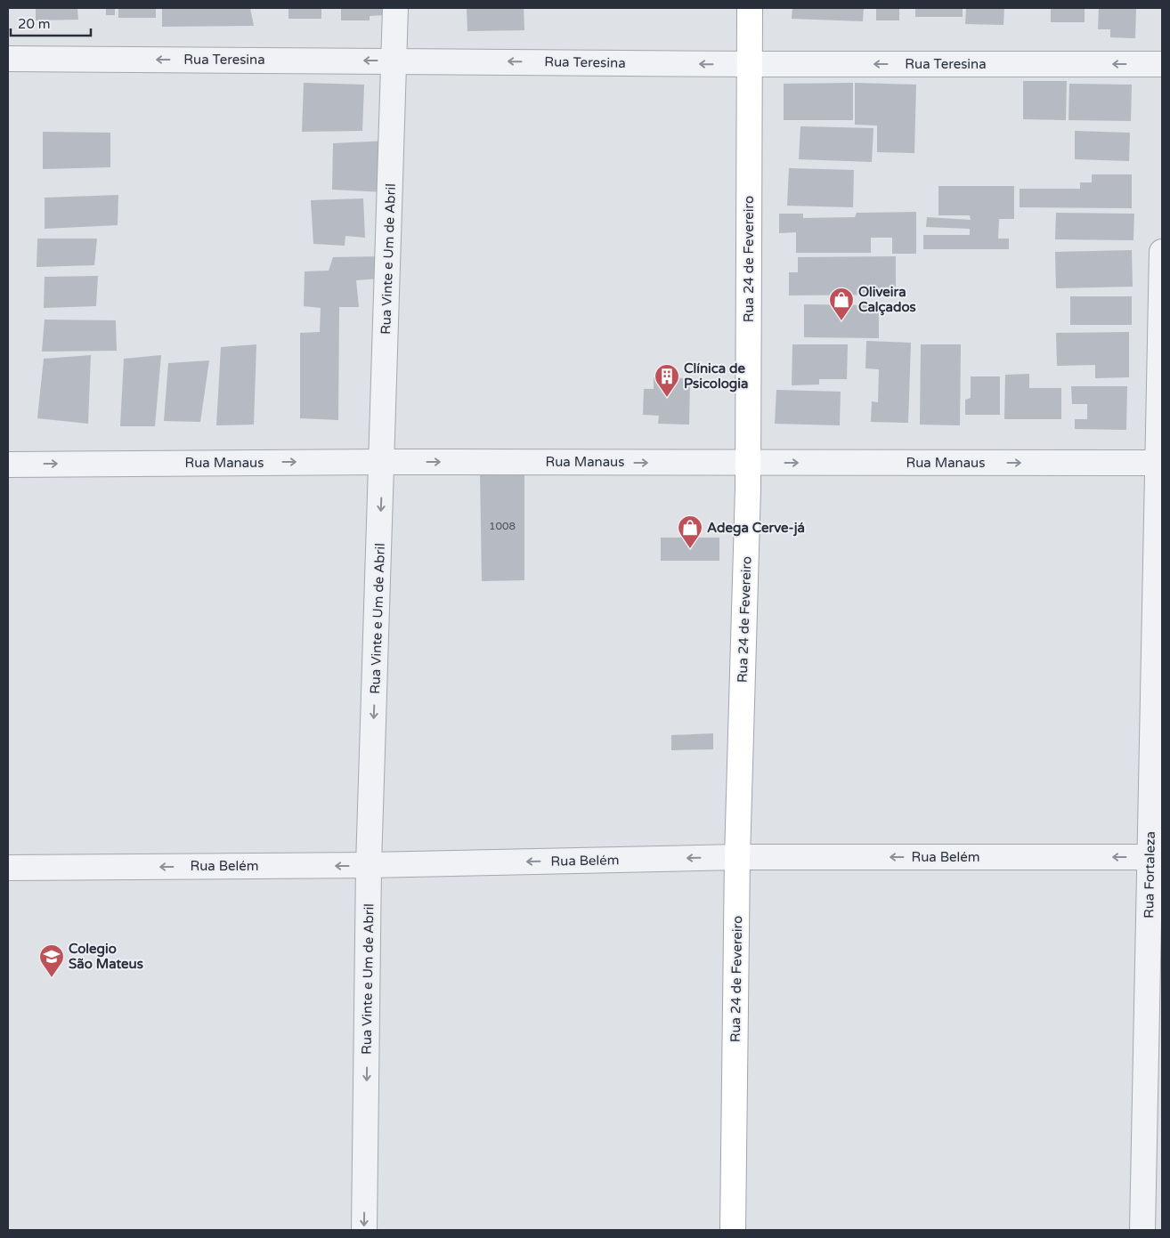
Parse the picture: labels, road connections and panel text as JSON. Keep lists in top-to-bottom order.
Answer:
{
  "streets": {
    "main road": ["Rua 24 de Fevereiro"],
    "street": [
      "Rua Teresina",
      "Rua Vinte e Um de Abril",
      "Rua Manaus",
      "Rua Belém",
      "Rua Fortaleza"
    ]
  },
  "crossings": [
    ["Rua Teresina", "Rua Vinte e Um de Abril"],
    ["Rua Teresina", "Rua 24 de Fevereiro"],
    ["Rua Vinte e Um de Abril", "Rua Manaus"],
    ["Rua Vinte e Um de Abril", "Rua Belém"],
    ["Rua 24 de Fevereiro", "Rua Manaus"],
    ["Rua 24 de Fevereiro", "Rua Belém"],
    ["Rua Manaus", "Rua Fortaleza"],
    ["Rua Belém", "Rua Fortaleza"]
  ],
  "one_way": [
    "Rua Teresina",
    "Rua Vinte e Um de Abril",
    "Rua Manaus",
    "Rua Belém"
  ],
  "places": {
    "shop": ["Oliveira Calçados", "Adega Cerve-já"],
    "building": ["Clínica de Psicologia"],
    "school or university": ["Colegio São Mateus"]
  },
  "house_numbers": ["1008"],
  "scale_bar": "20 m"
}
